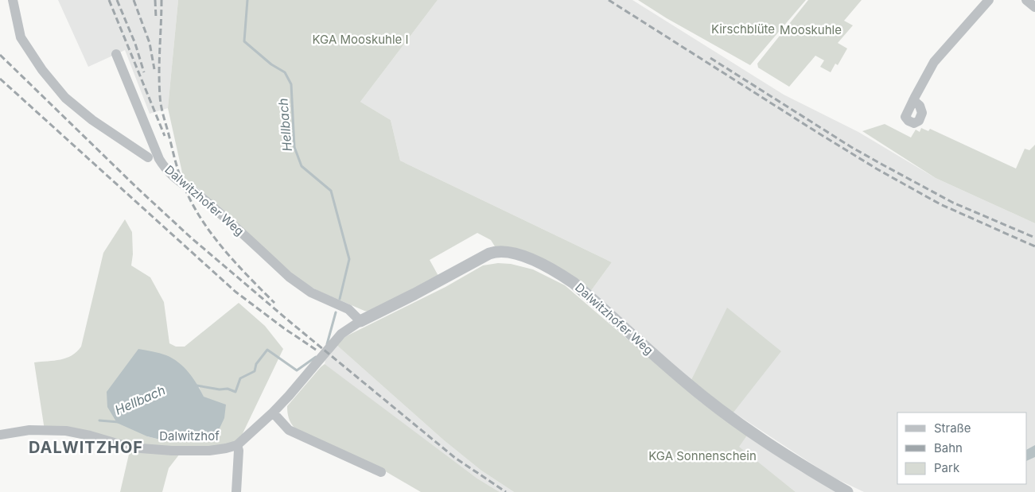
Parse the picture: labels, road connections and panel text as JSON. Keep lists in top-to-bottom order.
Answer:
{
  "streets": {
    "street": ["Dalwitzhofer Weg", "Dalwitzhof"]
  },
  "crossings": [
    ["Dalwitzhofer Weg", "Dalwitzhof"]
  ],
  "districts": ["DALWITZHOF"],
  "water": ["Hellbach"],
  "parks": [
    "Kirschblüte",
    "Mooskuhle",
    "KGA Mooskuhle I",
    "KGA Sonnenschein"
  ],
  "legend": ["Straße", "Bahn", "Park"]
}
